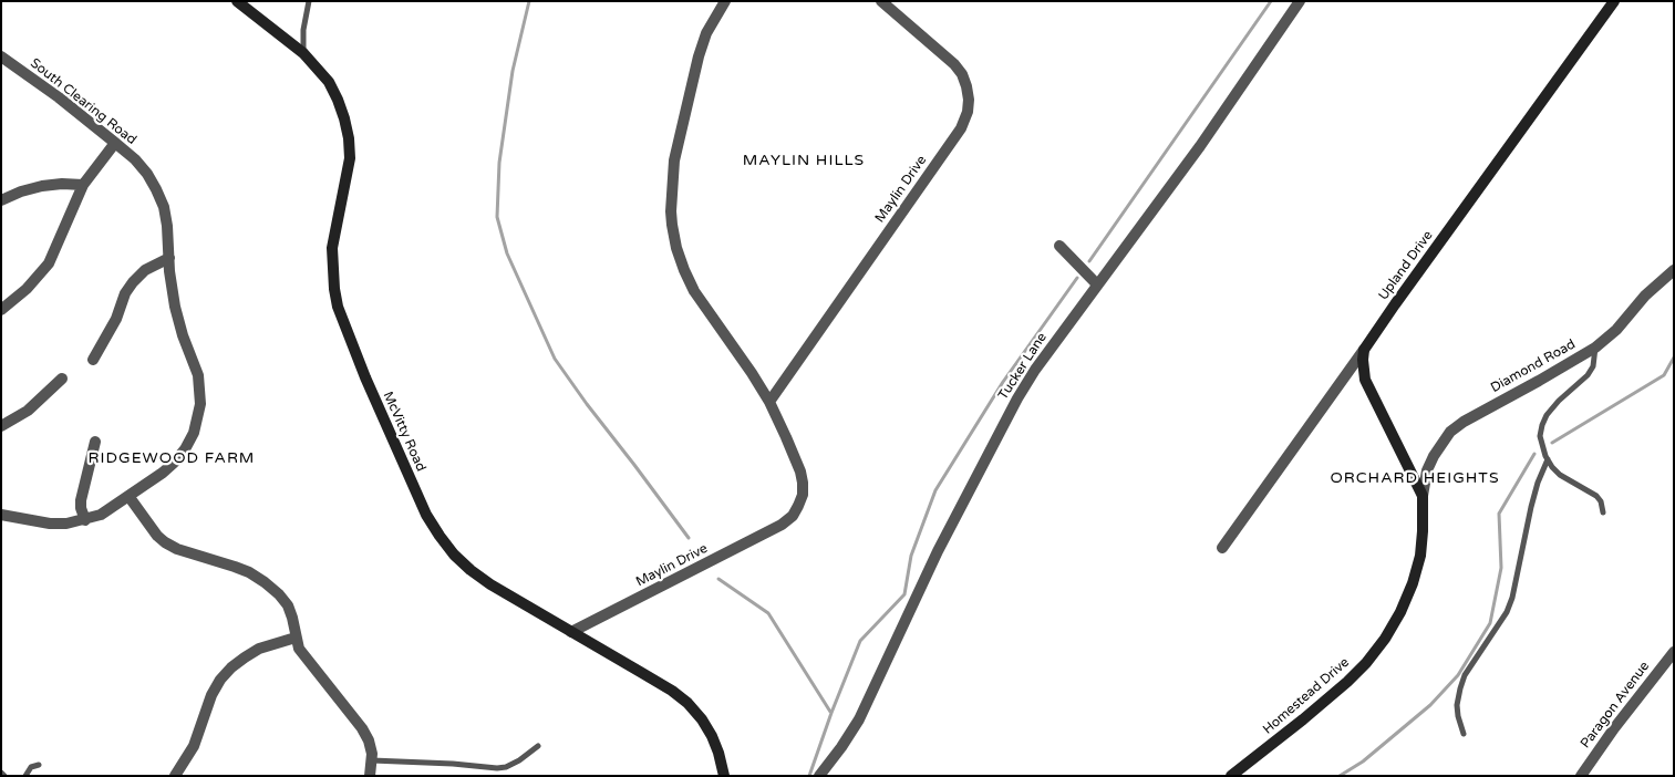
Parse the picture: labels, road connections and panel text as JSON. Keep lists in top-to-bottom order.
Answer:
{
  "streets": {
    "street": [
      "South Clearing Road",
      "Maylin Drive",
      "Upland Drive",
      "Tucker Lane",
      "Diamond Road",
      "McVitty Road",
      "Homestead Drive",
      "Paragon Avenue"
    ]
  },
  "crossings": [
    ["Maylin Drive", "McVitty Road"],
    ["Upland Drive", "Homestead Drive"],
    ["Diamond Road", "Homestead Drive"]
  ],
  "districts": ["MAYLIN HILLS", "RIDGEWOOD FARM", "ORCHARD HEIGHTS"]
}
